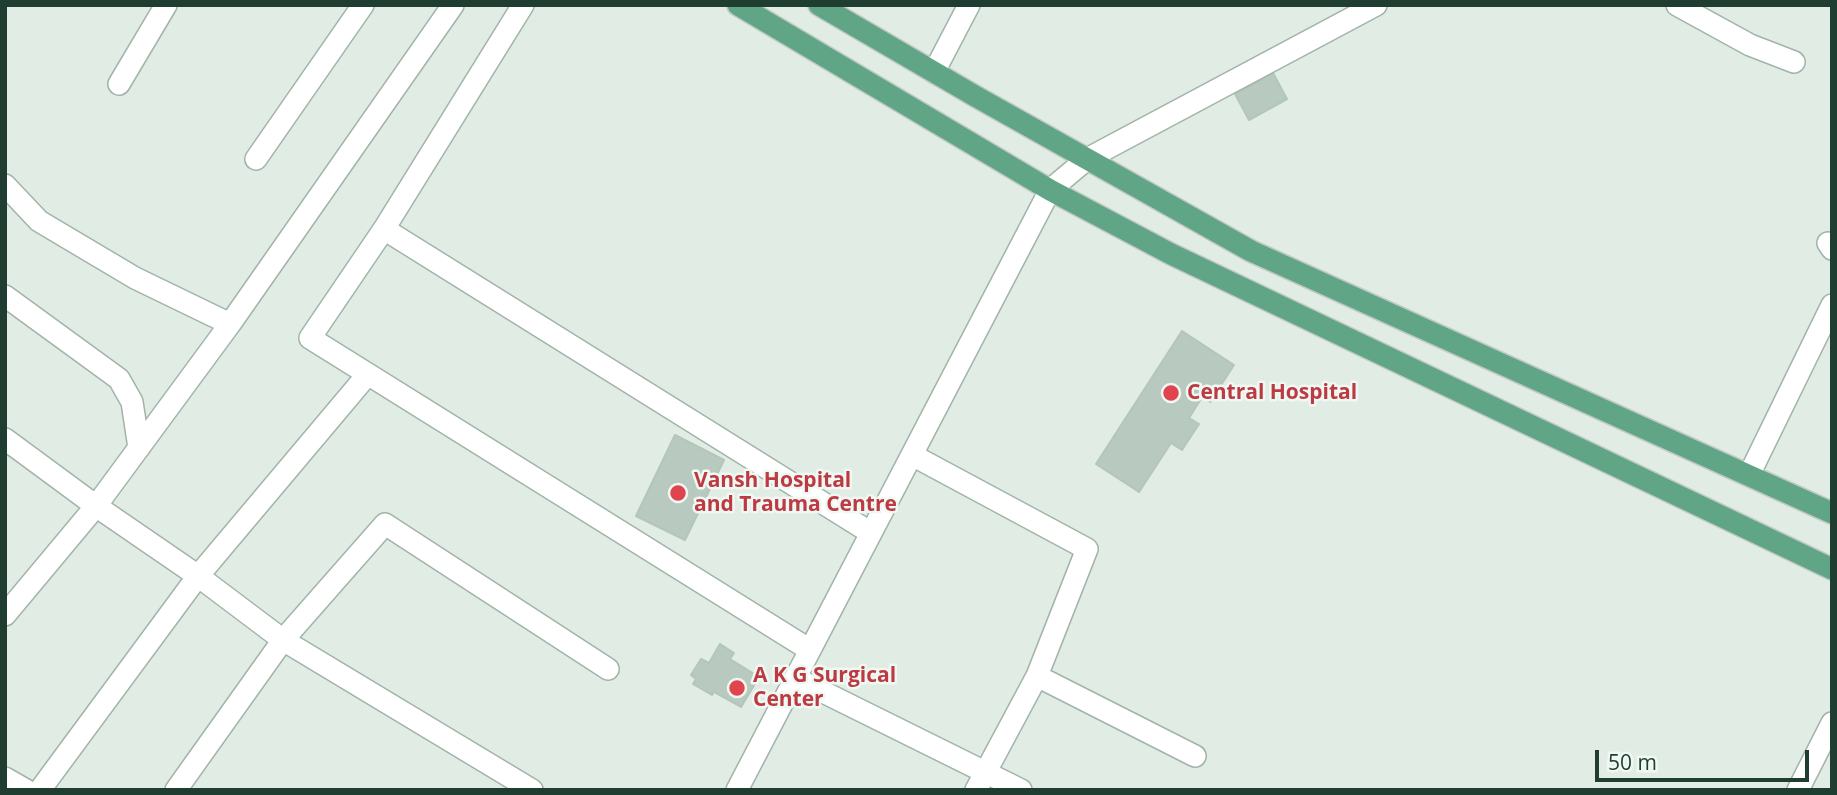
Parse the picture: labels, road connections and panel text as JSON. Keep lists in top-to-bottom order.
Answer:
{
  "places": ["Central Hospital", "Vansh Hospital and Trauma Centre", "A K G Surgical Center"],
  "scale_bar": "50 m"
}
